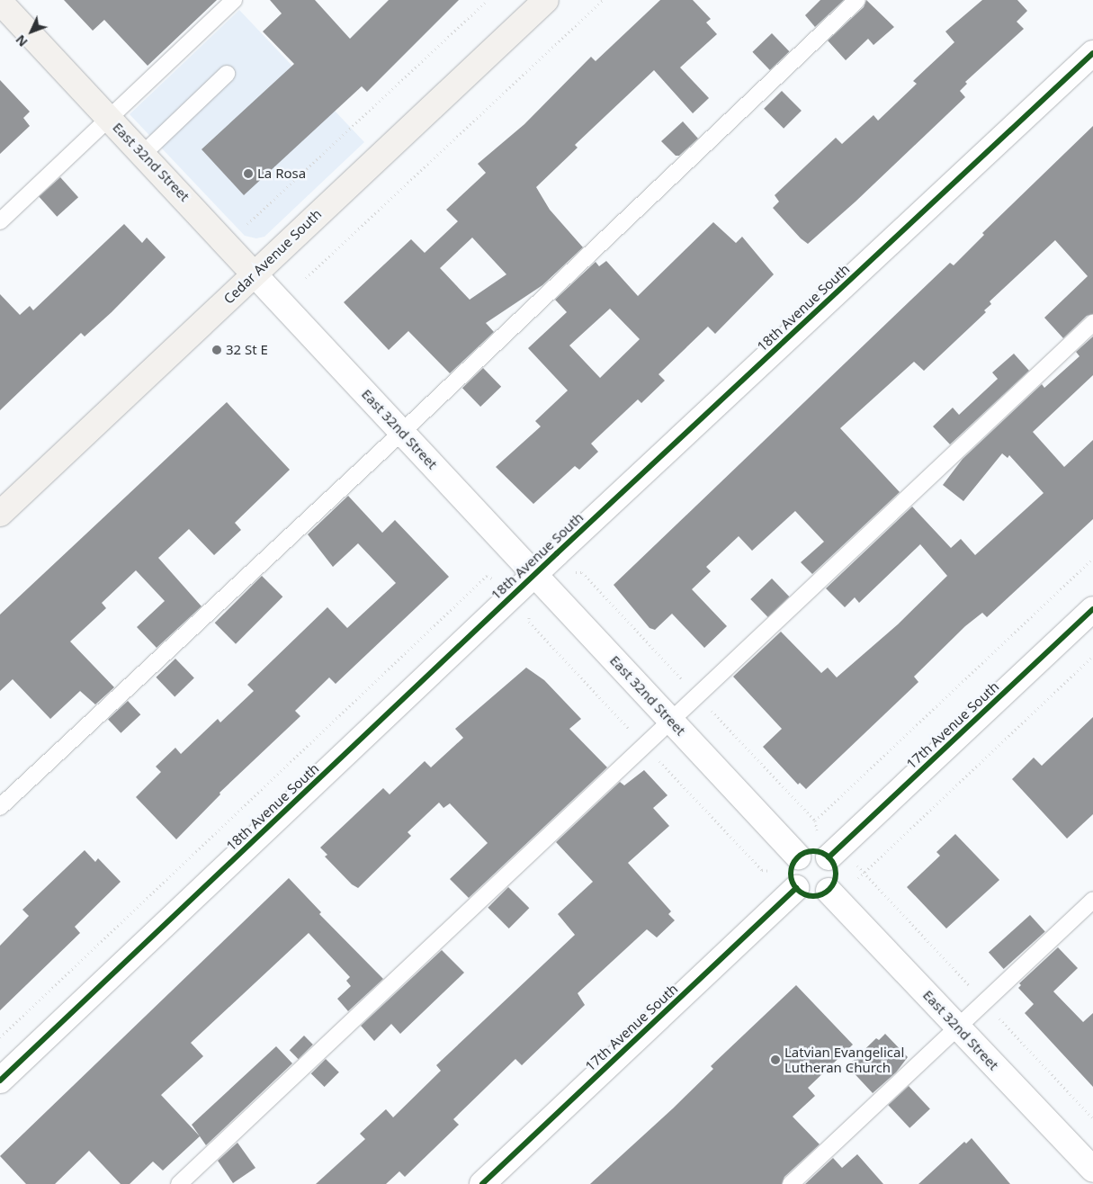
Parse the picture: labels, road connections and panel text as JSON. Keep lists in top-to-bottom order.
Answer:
{
  "streets": {
    "main road": ["East 32nd Street", "Cedar Avenue South"],
    "street": ["18th Avenue South", "17th Avenue South"]
  },
  "crossings": [
    ["East 32nd Street", "Cedar Avenue South"],
    ["East 32nd Street", "18th Avenue South"],
    ["East 32nd Street", "17th Avenue South"]
  ],
  "places": ["La Rosa", "32 St E", "Latvian Evangelical Lutheran Church"],
  "north": "bottom left"
}
